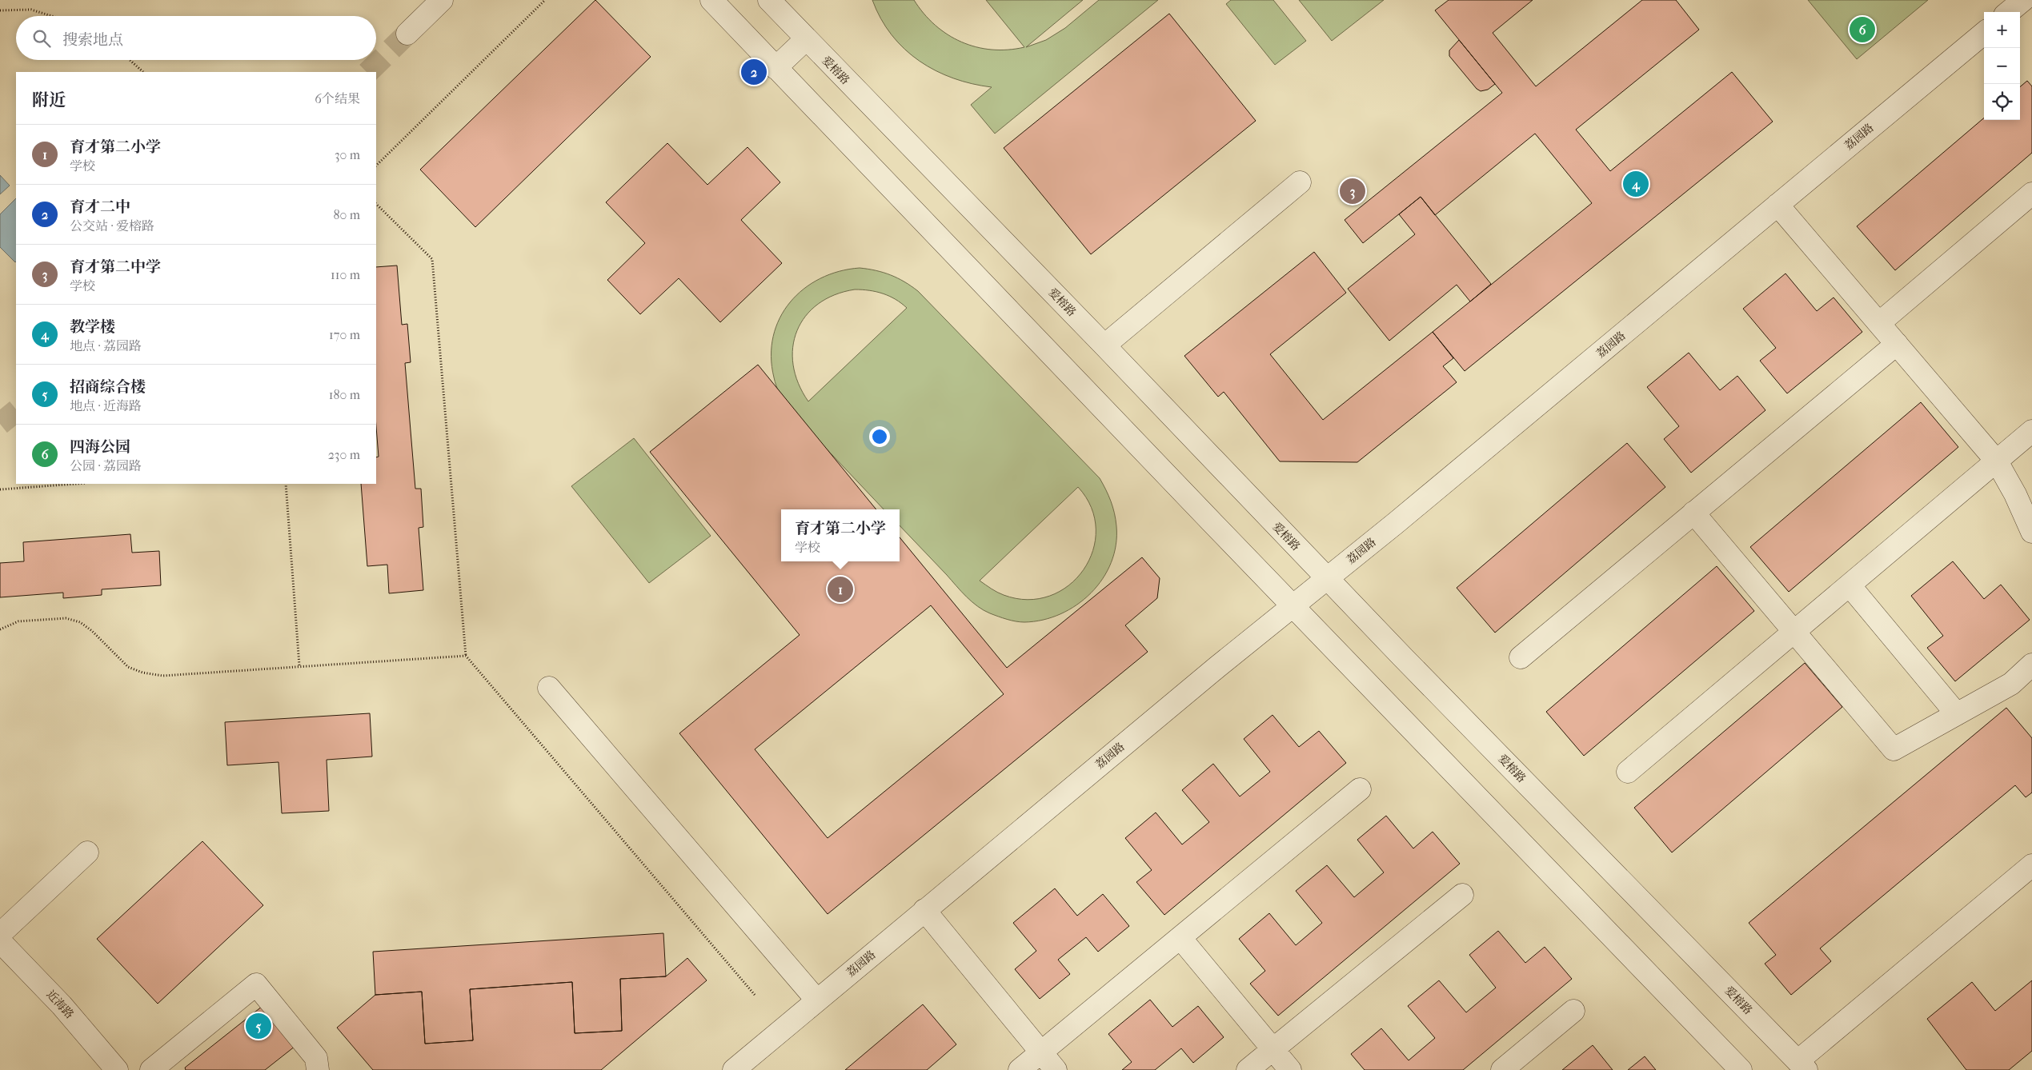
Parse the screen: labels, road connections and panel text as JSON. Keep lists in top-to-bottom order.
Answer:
{
  "streets": {
    "street": ["爱榕路", "荔园路", "近海路"]
  },
  "crossings": [
    ["爱榕路", "荔园路"]
  ],
  "page": {
    "map_buttons": ["+", "−"],
    "pins": [
      "6",
      "2",
      "4",
      "3",
      "1",
      "5"
    ],
    "search": "搜索地点",
    "heading": ["附近", "6个结果"],
    "list": [
      {
        "mark": "1",
        "name": "育才第二小学",
        "note": "学校",
        "value": "30 m"
      },
      {
        "mark": "2",
        "name": "育才二中",
        "note": "公交站 · 爱榕路",
        "value": "80 m"
      },
      {
        "mark": "3",
        "name": "育才第二中学",
        "note": "学校",
        "value": "110 m"
      },
      {
        "mark": "4",
        "name": "教学楼",
        "note": "地点 · 荔园路",
        "value": "170 m"
      },
      {
        "mark": "5",
        "name": "招商综合楼",
        "note": "地点 · 近海路",
        "value": "180 m"
      },
      {
        "mark": "6",
        "name": "四海公园",
        "note": "公园 · 荔园路",
        "value": "230 m"
      }
    ],
    "popup": ["育才第二小学", "学校"]
  }
}
